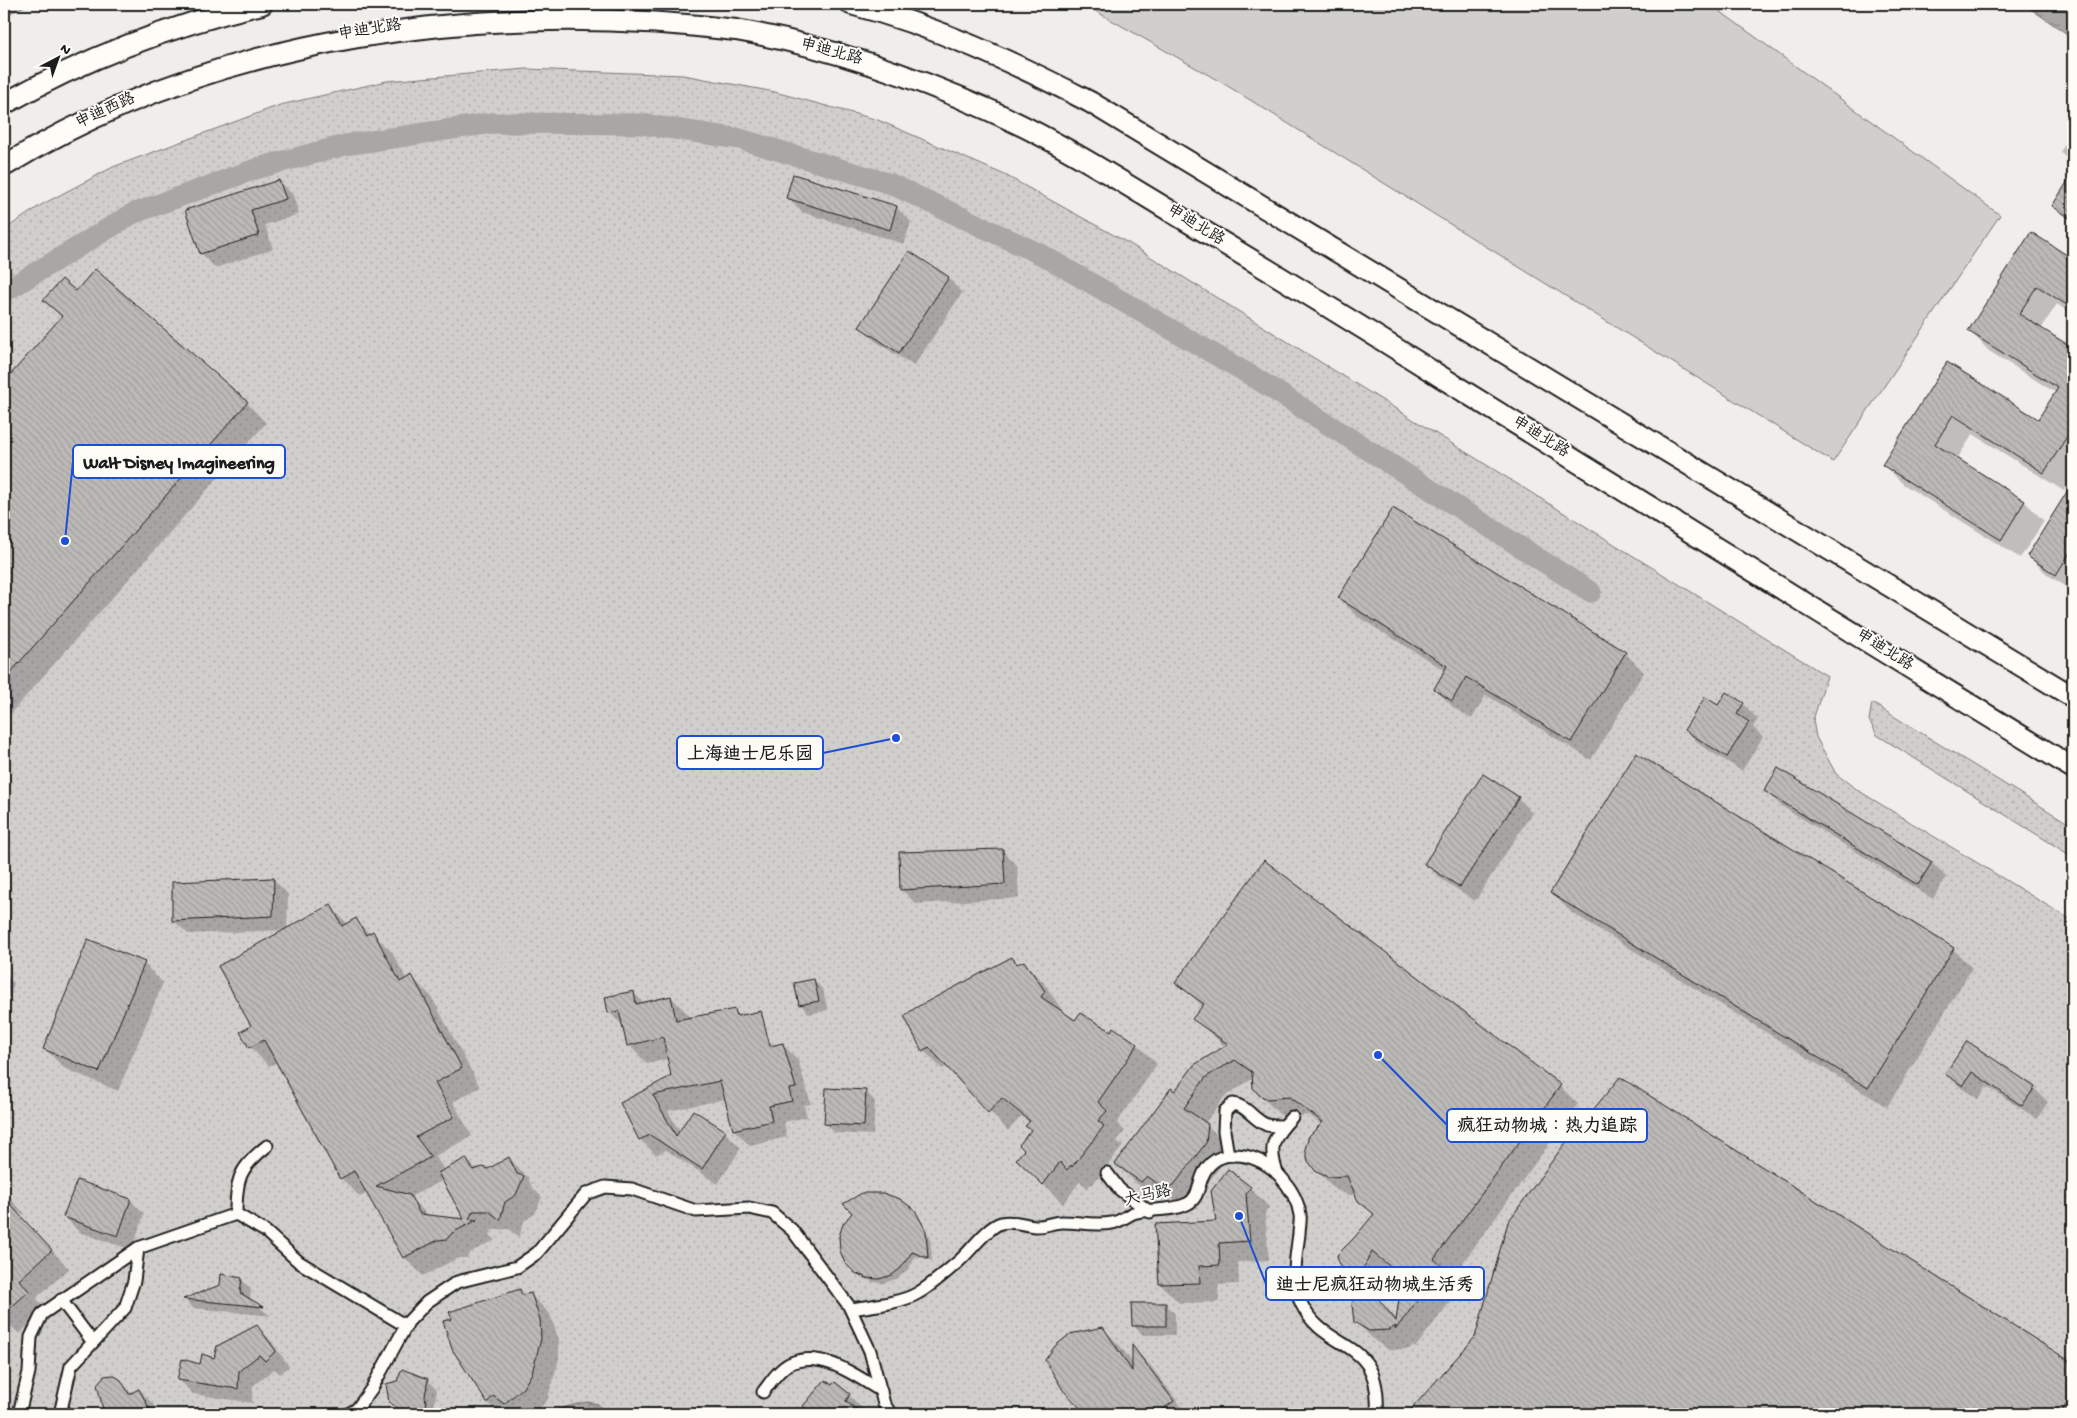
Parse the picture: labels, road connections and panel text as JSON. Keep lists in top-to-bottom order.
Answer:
{
  "streets": {
    "street": ["申迪北路", "申迪西路", "大马路"]
  },
  "crossings": [
    ["申迪北路", "申迪西路"]
  ],
  "places": [
    "Walt Disney Imagineering",
    "上海迪士尼乐园",
    "疯狂动物城：热力追踪",
    "迪士尼疯狂动物城生活秀"
  ],
  "north": "top right"
}
